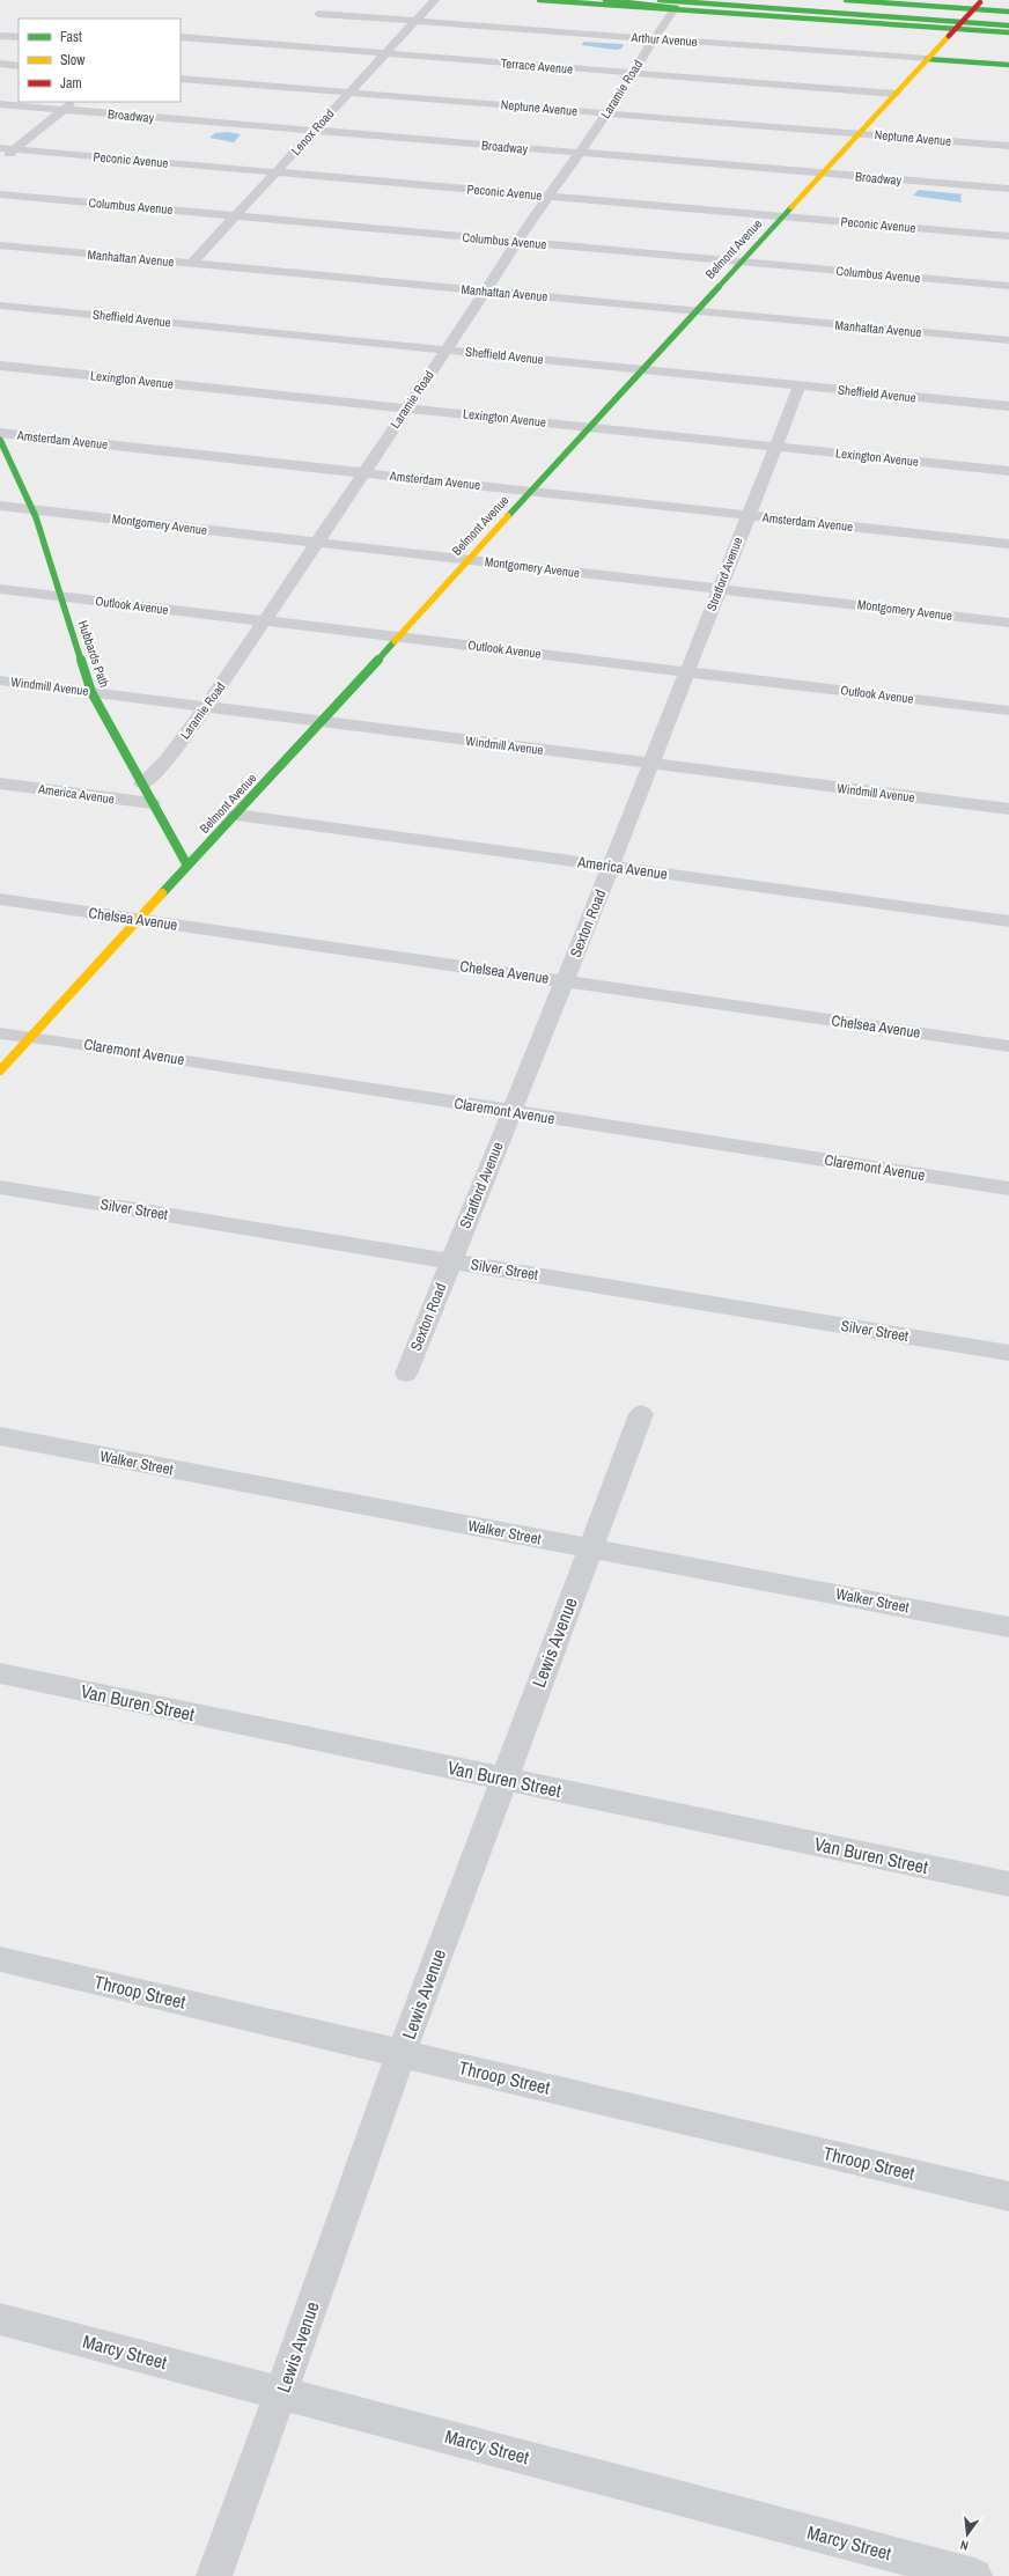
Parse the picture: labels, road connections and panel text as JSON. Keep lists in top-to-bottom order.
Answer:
{
  "streets": {
    "main road": ["Arthur Avenue", "Belmont Avenue", "Hubbards Path"],
    "street": [
      "Terrace Avenue",
      "Laramie Road",
      "Neptune Avenue",
      "Broadway",
      "Lenox Road",
      "Peconic Avenue",
      "Columbus Avenue",
      "Manhattan Avenue",
      "Sheffield Avenue",
      "Lexington Avenue",
      "Amsterdam Avenue",
      "Montgomery Avenue",
      "Stratford Avenue",
      "Outlook Avenue",
      "Windmill Avenue",
      "America Avenue",
      "Chelsea Avenue",
      "Sexton Road",
      "Claremont Avenue",
      "Silver Street",
      "Walker Street",
      "Lewis Avenue",
      "Van Buren Street",
      "Throop Street",
      "Marcy Street"
    ]
  },
  "crossings": [
    ["Arthur Avenue", "Laramie Road"],
    ["Arthur Avenue", "Lenox Road"],
    ["Arthur Avenue", "Belmont Avenue"],
    ["Terrace Avenue", "Laramie Road"],
    ["Terrace Avenue", "Lenox Road"],
    ["Terrace Avenue", "Belmont Avenue"],
    ["Laramie Road", "Neptune Avenue"],
    ["Laramie Road", "Broadway"],
    ["Laramie Road", "Peconic Avenue"],
    ["Laramie Road", "Columbus Avenue"],
    ["Laramie Road", "Manhattan Avenue"],
    ["Laramie Road", "Sheffield Avenue"],
    ["Laramie Road", "Lexington Avenue"],
    ["Laramie Road", "Amsterdam Avenue"],
    ["Laramie Road", "Montgomery Avenue"],
    ["Laramie Road", "Outlook Avenue"],
    ["Laramie Road", "Hubbards Path"],
    ["Laramie Road", "Windmill Avenue"],
    ["Neptune Avenue", "Lenox Road"],
    ["Neptune Avenue", "Belmont Avenue"],
    ["Broadway", "Lenox Road"],
    ["Broadway", "Belmont Avenue"],
    ["Lenox Road", "Peconic Avenue"],
    ["Lenox Road", "Columbus Avenue"],
    ["Lenox Road", "Manhattan Avenue"],
    ["Peconic Avenue", "Belmont Avenue"],
    ["Columbus Avenue", "Belmont Avenue"],
    ["Belmont Avenue", "Manhattan Avenue"],
    ["Belmont Avenue", "Sheffield Avenue"],
    ["Belmont Avenue", "Lexington Avenue"],
    ["Belmont Avenue", "Amsterdam Avenue"],
    ["Belmont Avenue", "Montgomery Avenue"],
    ["Belmont Avenue", "Outlook Avenue"],
    ["Belmont Avenue", "Hubbards Path"],
    ["Belmont Avenue", "Windmill Avenue"],
    ["Belmont Avenue", "America Avenue"],
    ["Belmont Avenue", "Chelsea Avenue"],
    ["Belmont Avenue", "Claremont Avenue"],
    ["Sheffield Avenue", "Stratford Avenue"],
    ["Lexington Avenue", "Stratford Avenue"],
    ["Amsterdam Avenue", "Stratford Avenue"],
    ["Montgomery Avenue", "Stratford Avenue"],
    ["Montgomery Avenue", "Hubbards Path"],
    ["Stratford Avenue", "Outlook Avenue"],
    ["Stratford Avenue", "Windmill Avenue"],
    ["Stratford Avenue", "Chelsea Avenue"],
    ["Stratford Avenue", "Sexton Road"],
    ["Stratford Avenue", "Claremont Avenue"],
    ["Stratford Avenue", "Silver Street"],
    ["Outlook Avenue", "Hubbards Path"],
    ["Hubbards Path", "Windmill Avenue"],
    ["Hubbards Path", "America Avenue"],
    ["Windmill Avenue", "Sexton Road"],
    ["America Avenue", "Sexton Road"],
    ["Chelsea Avenue", "Sexton Road"],
    ["Sexton Road", "Silver Street"],
    ["Walker Street", "Lewis Avenue"],
    ["Lewis Avenue", "Van Buren Street"],
    ["Lewis Avenue", "Throop Street"],
    ["Lewis Avenue", "Marcy Street"]
  ],
  "legend": ["Fast", "Slow", "Jam"],
  "north": "bottom"
}
